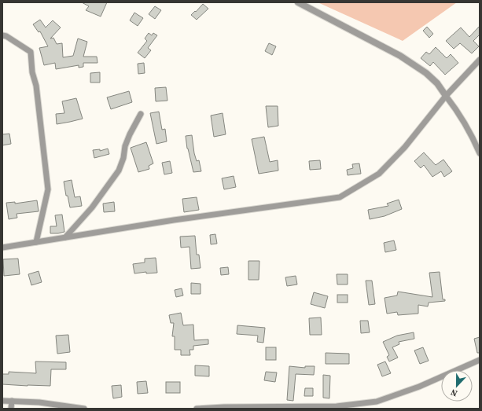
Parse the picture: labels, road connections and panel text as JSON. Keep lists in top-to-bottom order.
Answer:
{
  "north": "bottom"
}
